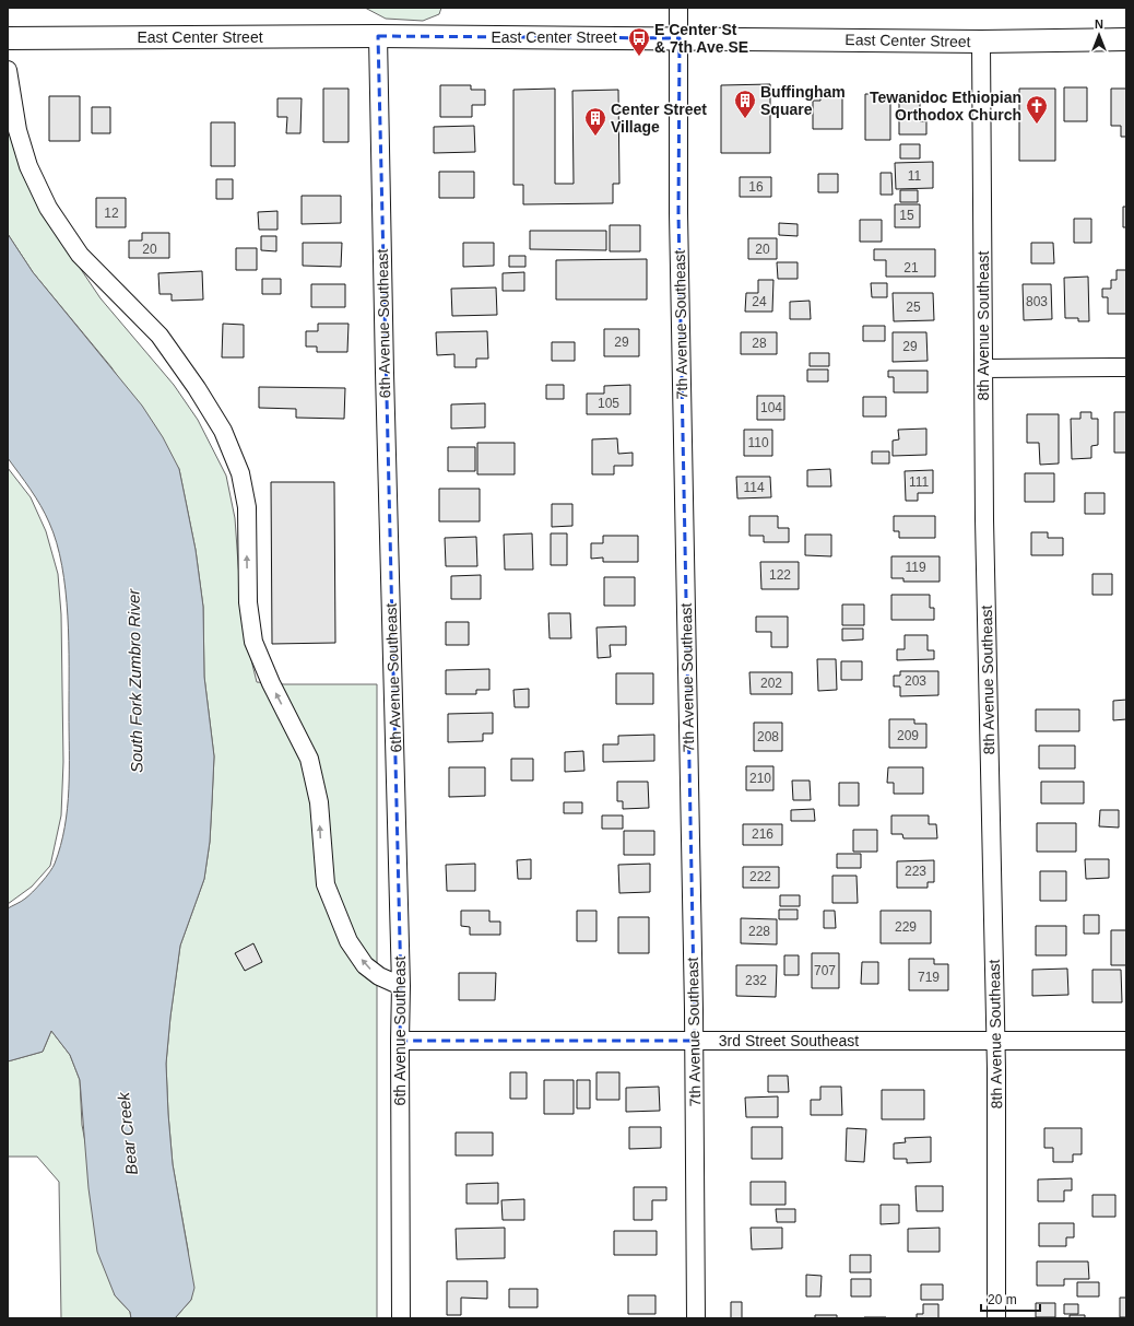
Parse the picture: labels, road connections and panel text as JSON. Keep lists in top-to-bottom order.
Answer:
{
  "streets": {
    "street": [
      "East Center Street",
      "6th Avenue Southeast",
      "7th Avenue Southeast",
      "8th Avenue Southeast",
      "3rd Street Southeast"
    ]
  },
  "crossings": [
    ["East Center Street", "6th Avenue Southeast"],
    ["East Center Street", "7th Avenue Southeast"],
    ["East Center Street", "8th Avenue Southeast"],
    ["6th Avenue Southeast", "3rd Street Southeast"],
    ["7th Avenue Southeast", "3rd Street Southeast"],
    ["8th Avenue Southeast", "3rd Street Southeast"]
  ],
  "water": ["South Fork Zumbro River", "Bear Creek"],
  "places": {
    "bus stop": ["E Center St & 7th Ave SE"],
    "building": ["Buffingham Square", "Center Street Village"],
    "church": ["Tewanidoc Ethiopian Orthodox Church"]
  },
  "house_numbers": [
    "11",
    "16",
    "12",
    "15",
    "20",
    "20",
    "21",
    "24",
    "803",
    "25",
    "29",
    "28",
    "29",
    "105",
    "104",
    "110",
    "111",
    "114",
    "119",
    "122",
    "203",
    "202",
    "209",
    "208",
    "210",
    "216",
    "223",
    "222",
    "229",
    "228",
    "707",
    "719",
    "232"
  ],
  "scale_bar": "20 m",
  "north": "top"
}
